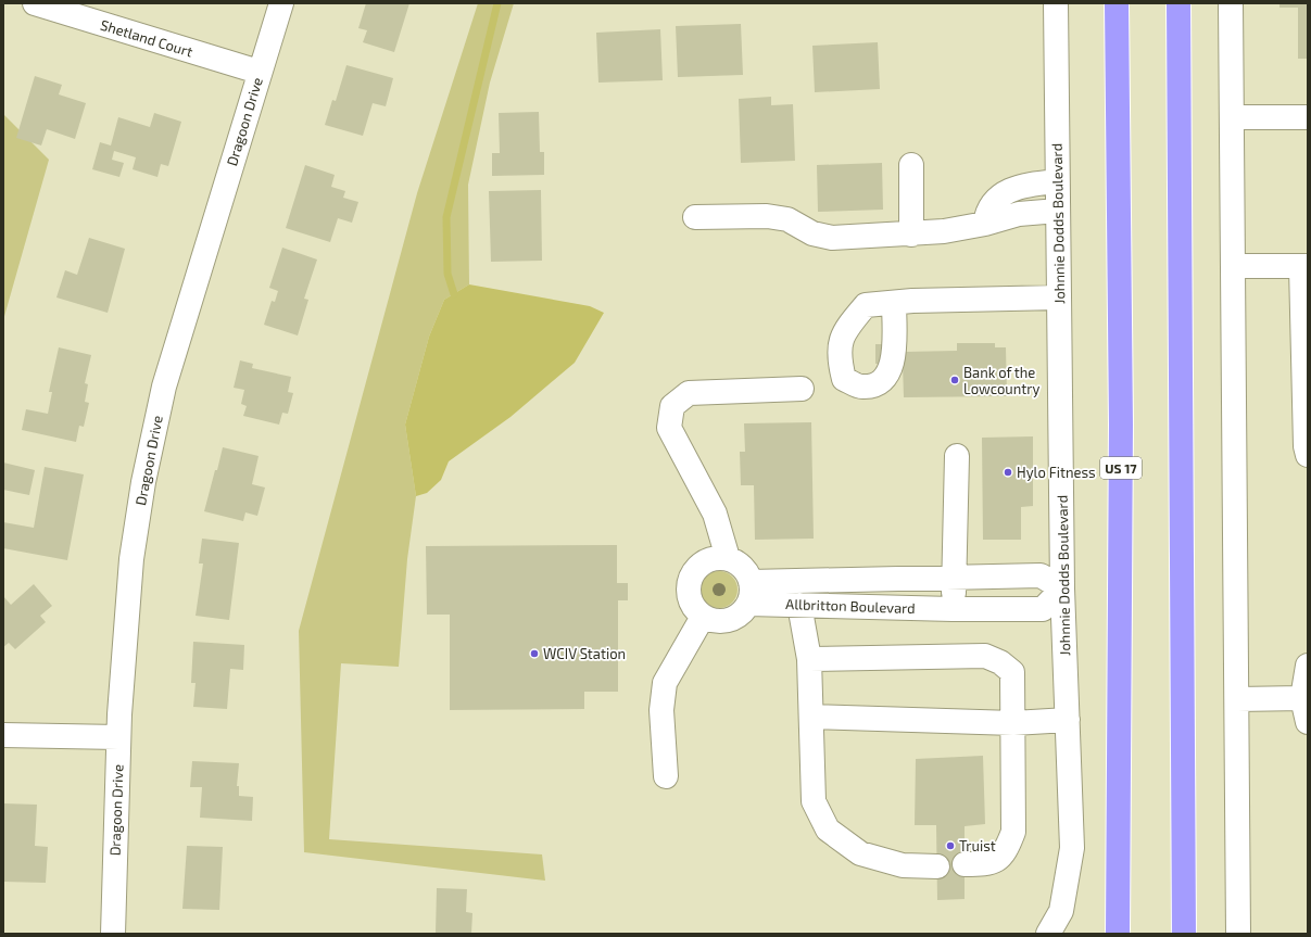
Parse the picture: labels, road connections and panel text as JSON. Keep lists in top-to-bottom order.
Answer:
{
  "streets": {
    "highway": ["US 17"],
    "street": [
      "Shetland Court",
      "Dragoon Drive",
      "Johnnie Dodds Boulevard",
      "Allbritton Boulevard"
    ]
  },
  "crossings": [
    ["Shetland Court", "Dragoon Drive"],
    ["Johnnie Dodds Boulevard", "Allbritton Boulevard"]
  ],
  "places": [
    "Bank of the Lowcountry",
    "Hylo Fitness",
    "WCIV Station",
    "Truist"
  ]
}
